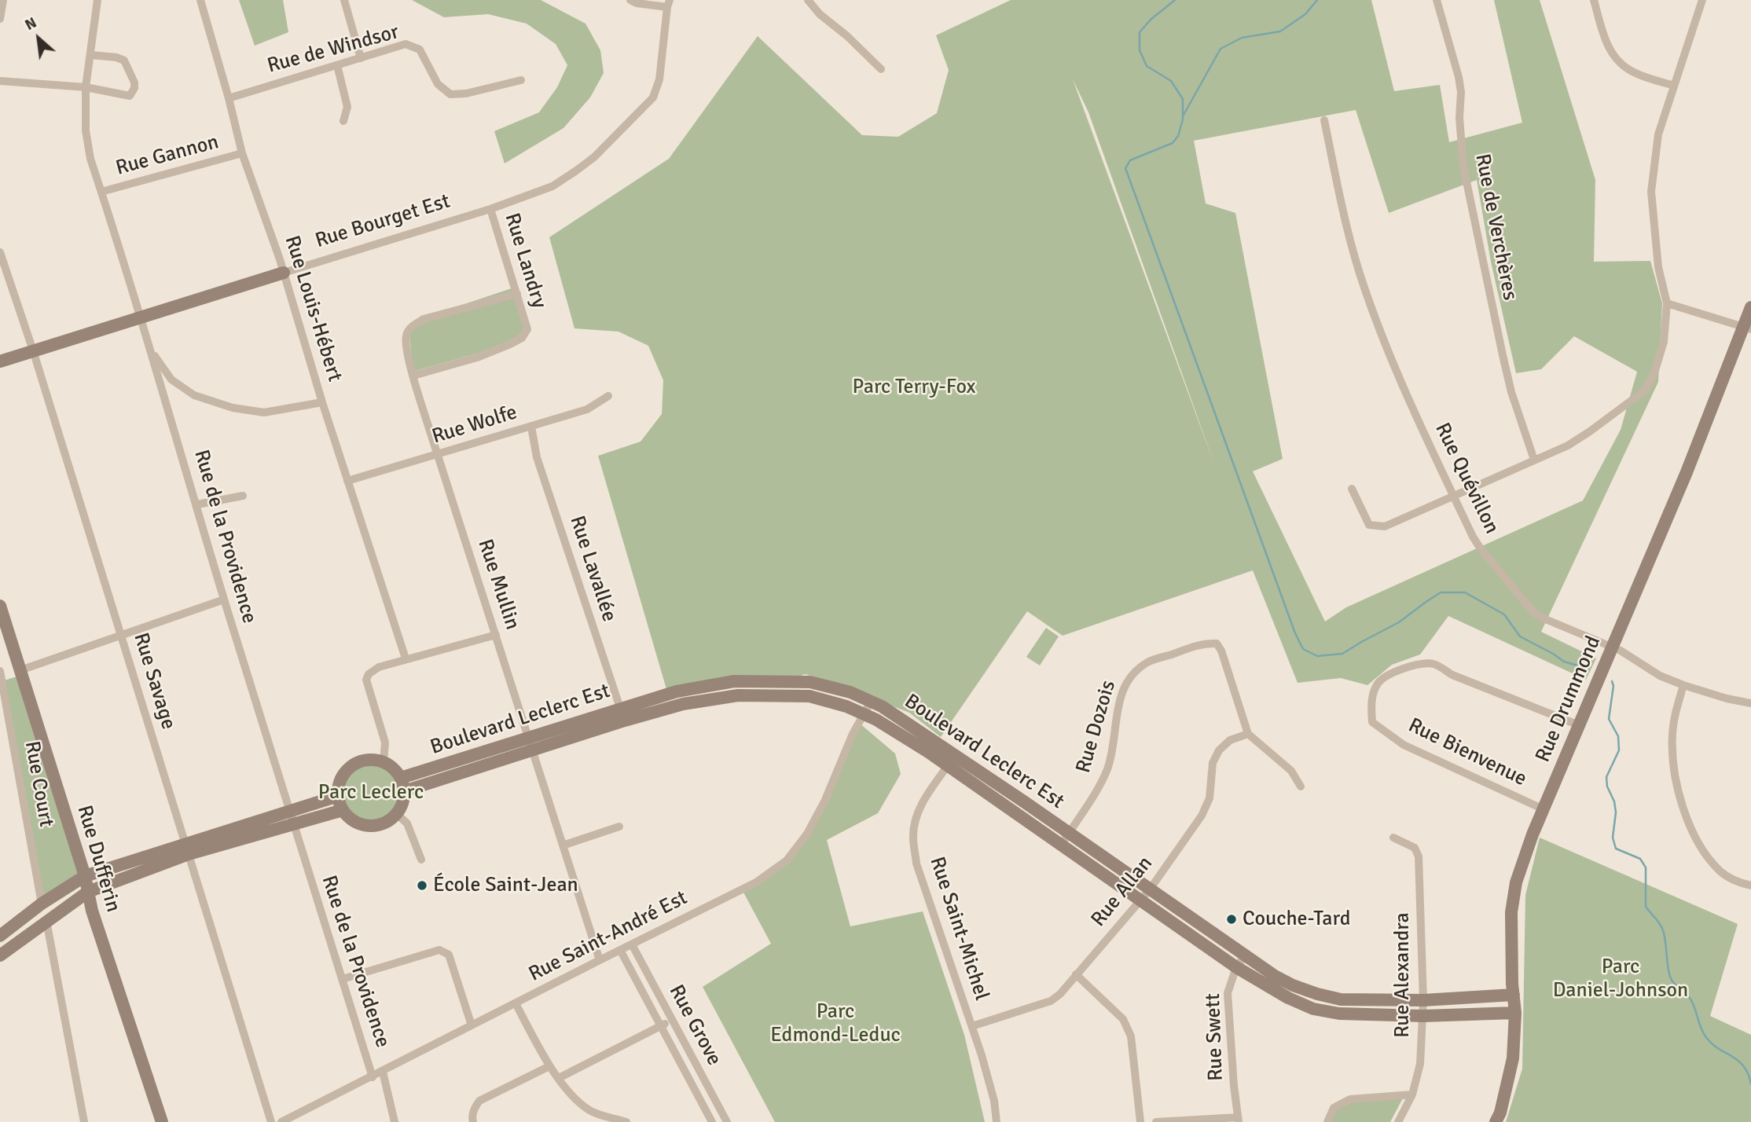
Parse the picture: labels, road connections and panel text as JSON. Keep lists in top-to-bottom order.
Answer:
{
  "streets": {
    "street": [
      "Rue de Windsor",
      "Rue Gannon",
      "Rue Bourget Est",
      "Rue de Verchères",
      "Rue Landry",
      "Rue Louis-Hébert",
      "Rue Wolfe",
      "Rue Quévillon",
      "Rue de la Providence",
      "Rue Lavallée",
      "Rue Mullin",
      "Rue Savage",
      "Rue Drummond",
      "Boulevard Leclerc Est",
      "Rue Dozois",
      "Rue Bienvenue",
      "Rue Court",
      "Rue Dufferin",
      "Rue Allan",
      "Rue Saint-Michel",
      "Rue Saint-André Est",
      "Rue Alexandra",
      "Rue Grove",
      "Rue Swett"
    ]
  },
  "crossings": [
    ["Rue de Windsor", "Rue Louis-Hébert"],
    ["Rue Gannon", "Rue Louis-Hébert"],
    ["Rue Gannon", "Rue de la Providence"],
    ["Rue Bourget Est", "Rue Landry"],
    ["Rue Bourget Est", "Rue Louis-Hébert"],
    ["Rue Bourget Est", "Rue de la Providence"],
    ["Rue Bourget Est", "Rue Savage"],
    ["Rue Landry", "Rue Mullin"],
    ["Rue Louis-Hébert", "Rue Wolfe"],
    ["Rue Wolfe", "Rue Lavallée"],
    ["Rue Wolfe", "Rue Mullin"],
    ["Rue Quévillon", "Rue Drummond"],
    ["Rue de la Providence", "Rue Saint-André Est"],
    ["Rue Lavallée", "Boulevard Leclerc Est"],
    ["Rue Mullin", "Boulevard Leclerc Est"],
    ["Rue Mullin", "Rue Saint-André Est"],
    ["Rue Drummond", "Boulevard Leclerc Est"],
    ["Rue Drummond", "Rue Bienvenue"],
    ["Boulevard Leclerc Est", "Rue Dozois"],
    ["Boulevard Leclerc Est", "Rue Allan"],
    ["Boulevard Leclerc Est", "Rue Saint-Michel"],
    ["Boulevard Leclerc Est", "Rue Saint-André Est"],
    ["Boulevard Leclerc Est", "Rue Alexandra"],
    ["Boulevard Leclerc Est", "Rue Swett"],
    ["Rue Dozois", "Rue Allan"],
    ["Rue Allan", "Rue Saint-Michel"],
    ["Rue Saint-André Est", "Rue Grove"]
  ],
  "parks": [
    "Parc Terry-Fox",
    "Parc Leclerc",
    "Parc Daniel-Johnson",
    "Parc Edmond-Leduc"
  ],
  "places": ["École Saint-Jean", "Couche-Tard"],
  "north": "top left"
}
